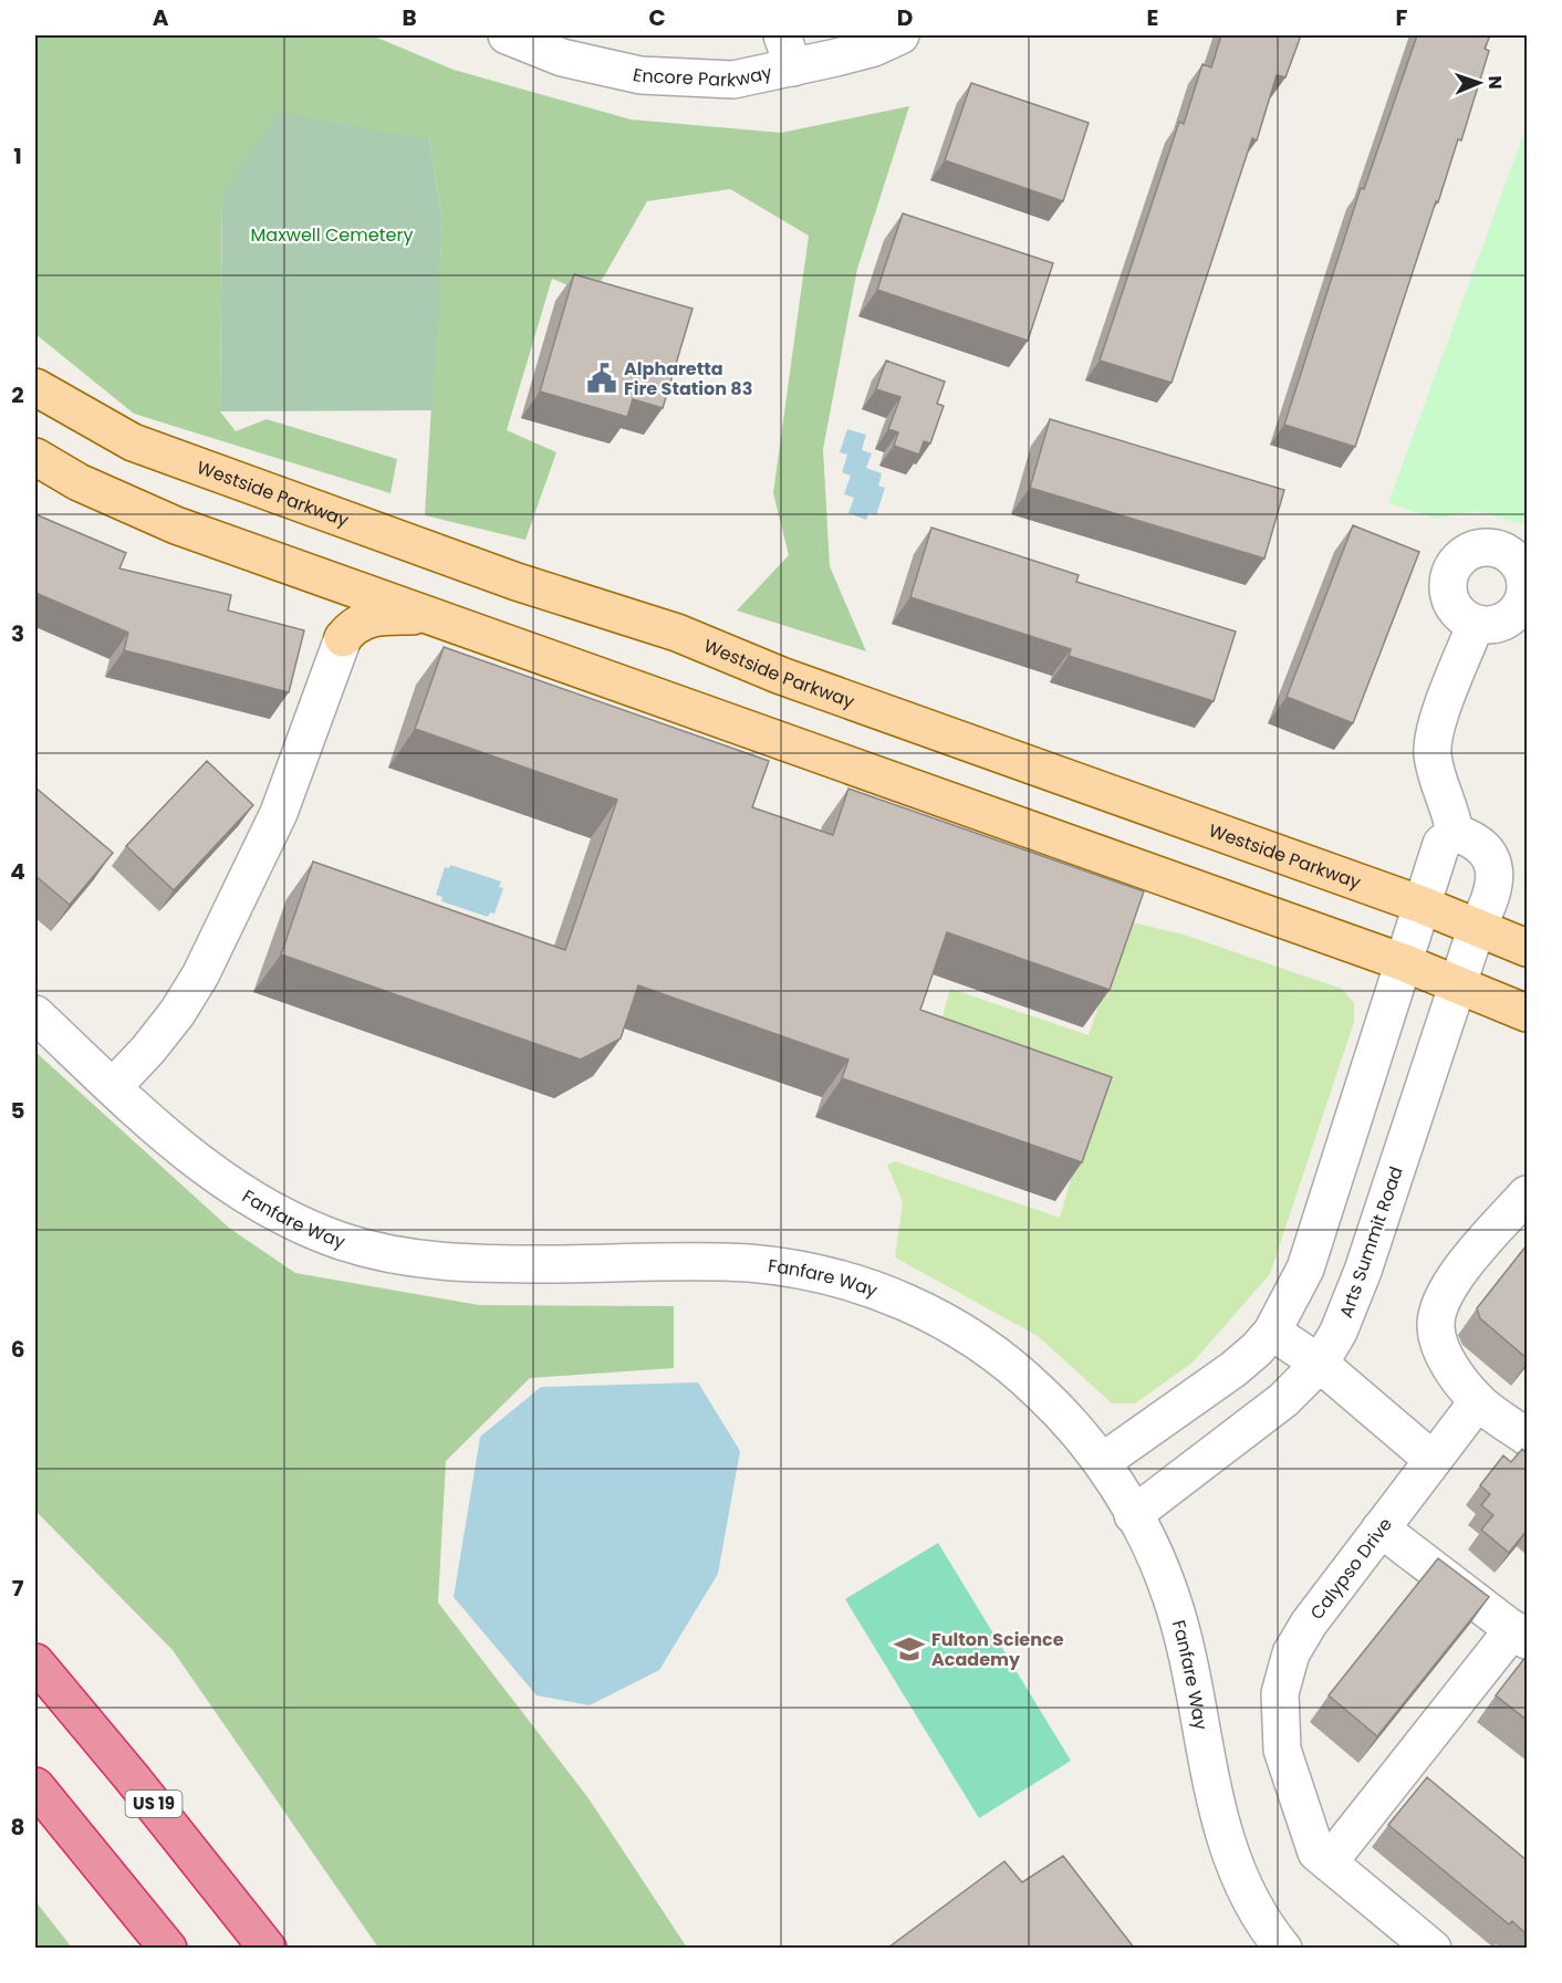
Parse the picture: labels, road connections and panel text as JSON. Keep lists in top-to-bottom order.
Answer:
{
  "streets": {
    "highway": ["US 19"],
    "main road": ["Westside Parkway"],
    "street": [
      "Encore Parkway",
      "Fanfare Way",
      "Arts Summit Road",
      "Calypso Drive"
    ]
  },
  "crossings": [
    ["Westside Parkway", "Arts Summit Road"],
    ["Fanfare Way", "Arts Summit Road"]
  ],
  "parks": ["Maxwell Cemetery"],
  "places": {
    "public building": ["Alpharetta Fire Station 83"],
    "school or university": ["Fulton Science Academy"]
  },
  "north": "right",
  "grid": {
    "columns": [
      "A",
      "B",
      "C",
      "D",
      "E",
      "F"
    ],
    "rows": [
      "1",
      "2",
      "3",
      "4",
      "5",
      "6",
      "7",
      "8"
    ]
  }
}
